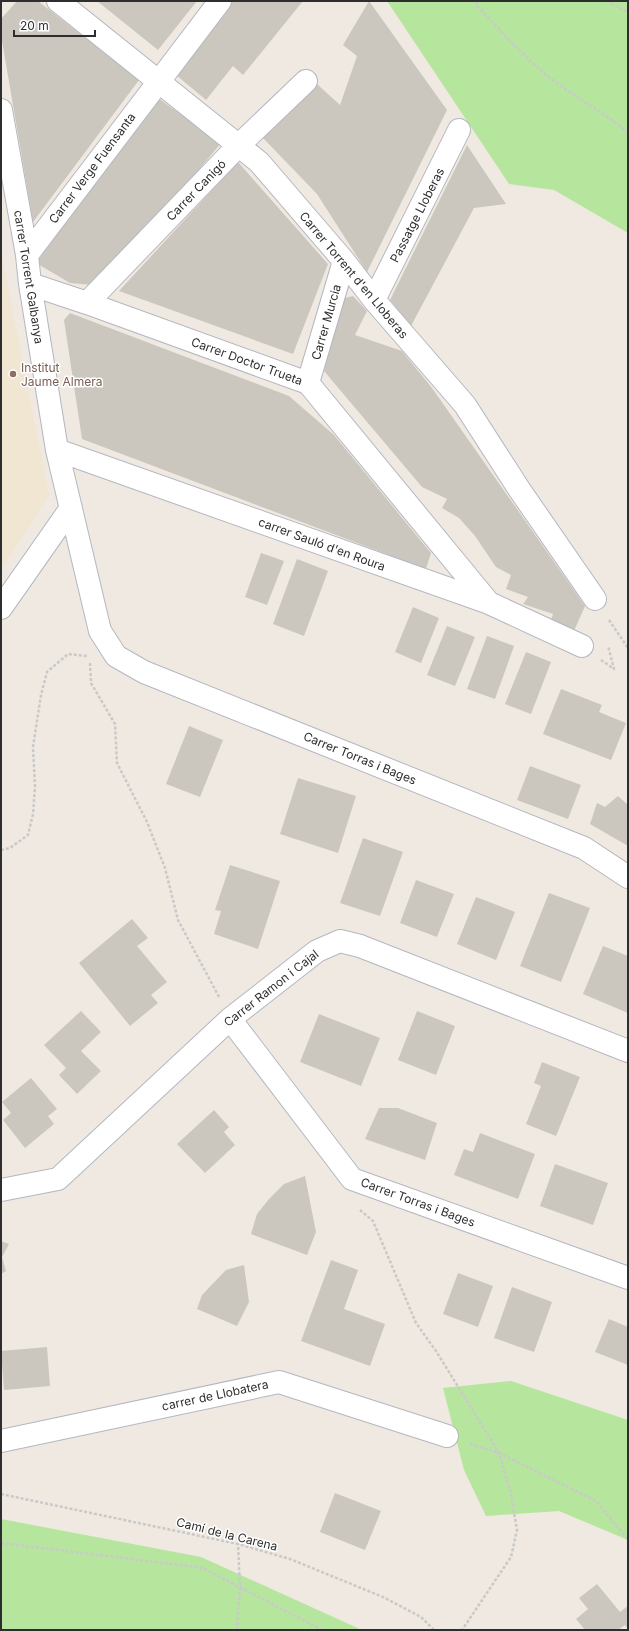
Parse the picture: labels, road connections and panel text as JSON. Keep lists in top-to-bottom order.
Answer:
{
  "streets": {
    "street": [
      "Carrer Verge Fuensanta",
      "Carrer Canigó",
      "Passatge Lloberas",
      "Carrer Torrent d'en Lloberas",
      "carrer Torrent Galbanya",
      "Carrer Murcia",
      "Carrer Doctor Trueta",
      "carrer Sauló d'en Roura",
      "Carrer Torras i Bages",
      "Carrer Ramon i Cajal",
      "carrer de Llobatera"
    ],
    "path": ["Camí de la Carena"]
  },
  "crossings": [
    ["Carrer Verge Fuensanta", "Carrer Torrent d'en Lloberas"],
    ["Carrer Verge Fuensanta", "carrer Torrent Galbanya"],
    ["Carrer Canigó", "Carrer Torrent d'en Lloberas"],
    ["Carrer Canigó", "Carrer Doctor Trueta"],
    ["Passatge Lloberas", "Carrer Torrent d'en Lloberas"],
    ["Carrer Torrent d'en Lloberas", "Carrer Murcia"],
    ["carrer Torrent Galbanya", "Carrer Doctor Trueta"],
    ["carrer Torrent Galbanya", "carrer Sauló d'en Roura"],
    ["carrer Torrent Galbanya", "Carrer Torras i Bages"],
    ["Carrer Murcia", "Carrer Doctor Trueta"],
    ["Carrer Doctor Trueta", "carrer Sauló d'en Roura"],
    ["Carrer Torras i Bages", "Carrer Ramon i Cajal"]
  ],
  "places": ["Institut Jaume Almera"],
  "scale_bar": "20 m"
}
